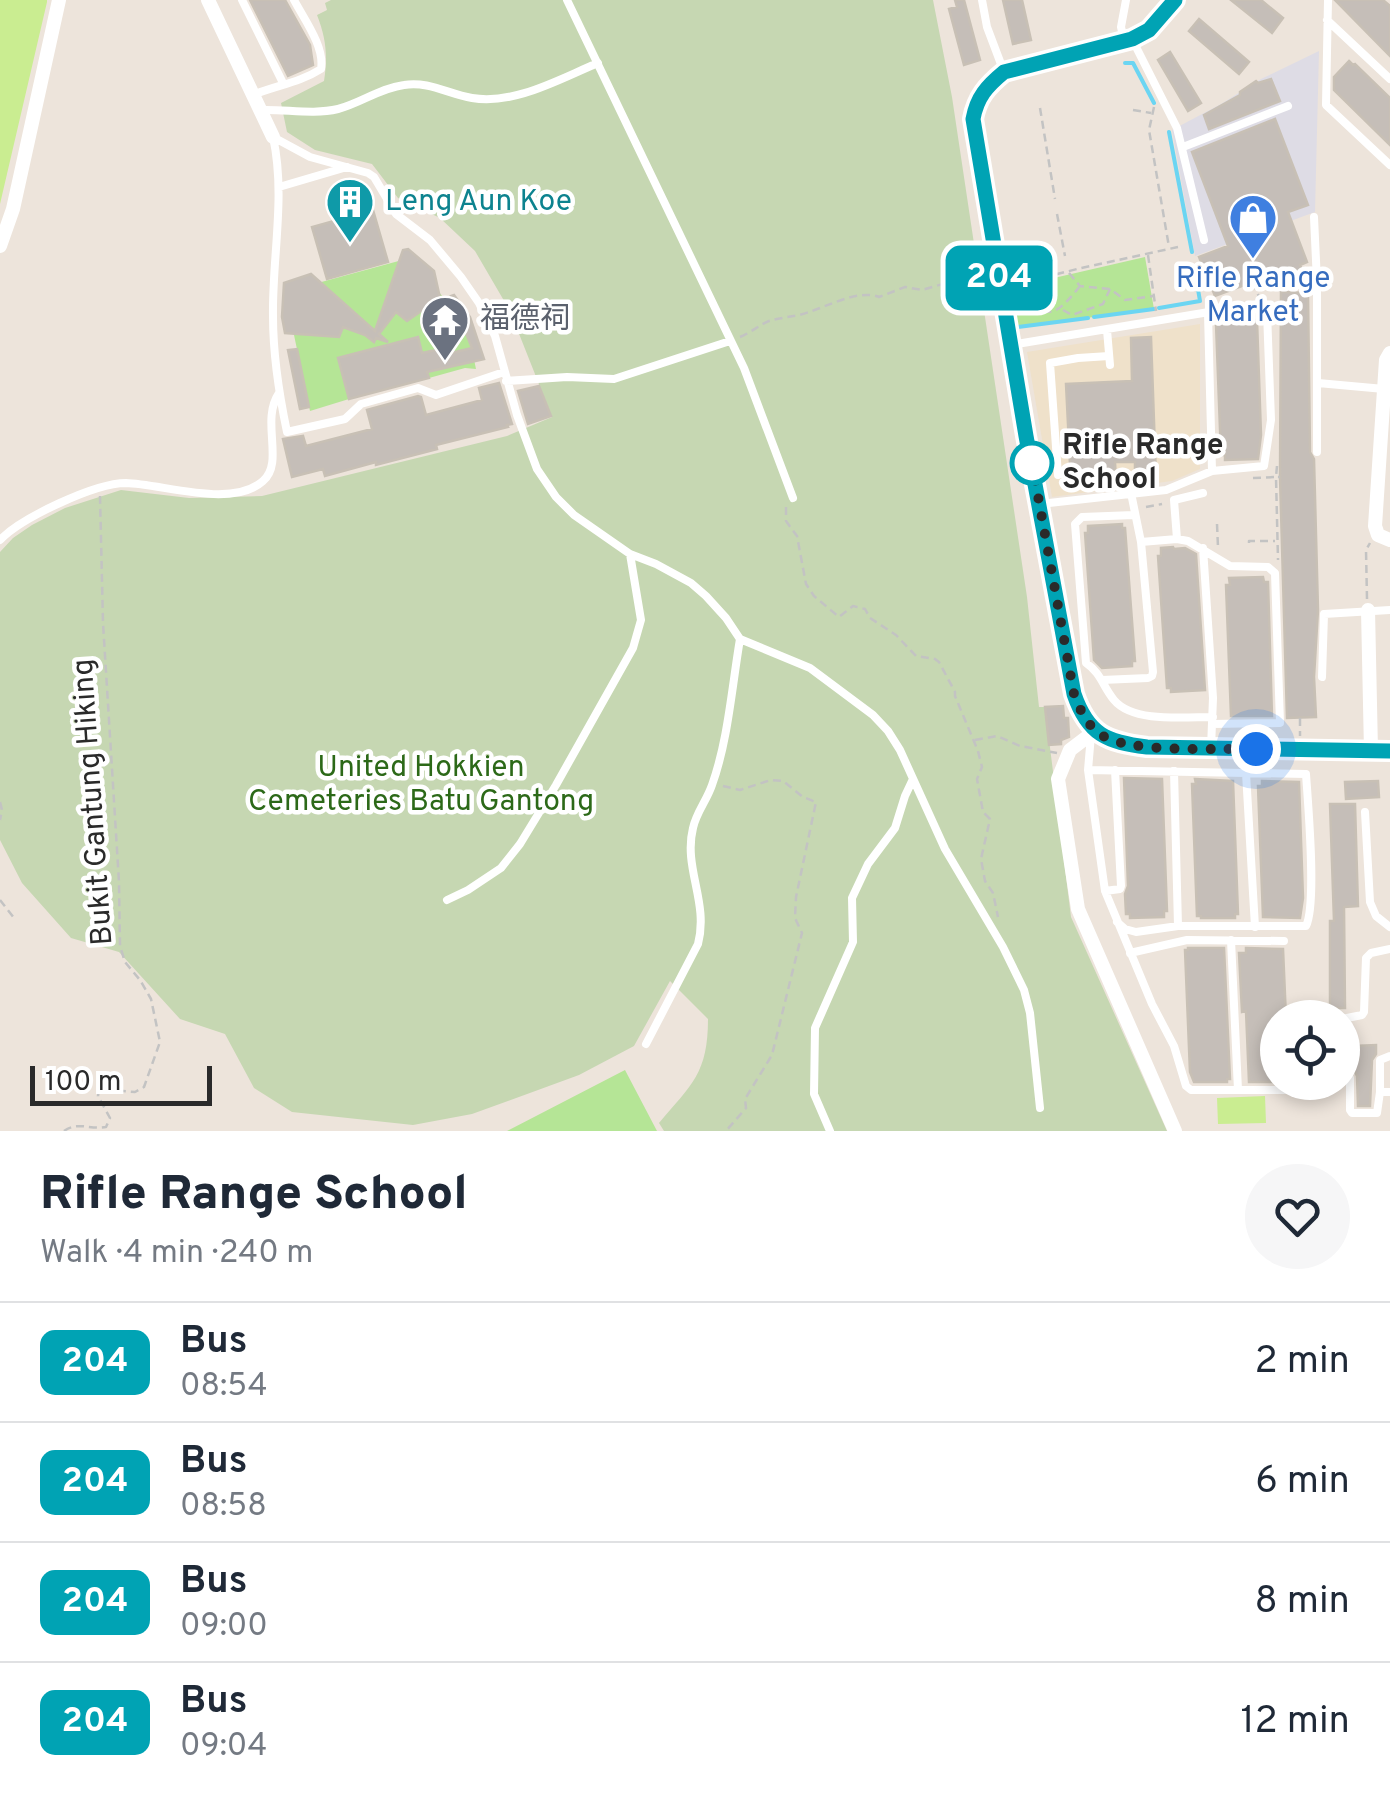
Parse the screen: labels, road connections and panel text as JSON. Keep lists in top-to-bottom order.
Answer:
{
  "streets": {
    "path": ["Bukit Gantung Hiking"]
  },
  "parks": ["United Hokkien Cemeteries Batu Gantong"],
  "places": {
    "building": ["Leng Aun Koe"],
    "shop": ["Rifle Range Market"],
    "temple": ["福德祠"],
    "other": ["Rifle Range School"]
  },
  "lines": ["bus line 204"],
  "scale_bar": "100 m",
  "page": {
    "on_map": "204",
    "scale": "100 m",
    "heading": ["Rifle Range School", "Walk · 4 min · 240 m"],
    "list": [
      {
        "mark": "204",
        "name": "Bus",
        "note": "08:54",
        "value": "2 min"
      },
      {
        "mark": "204",
        "name": "Bus",
        "note": "08:58",
        "value": "6 min"
      },
      {
        "mark": "204",
        "name": "Bus",
        "note": "09:00",
        "value": "8 min"
      },
      {
        "mark": "204",
        "name": "Bus",
        "note": "09:04",
        "value": "12 min"
      }
    ]
  }
}
